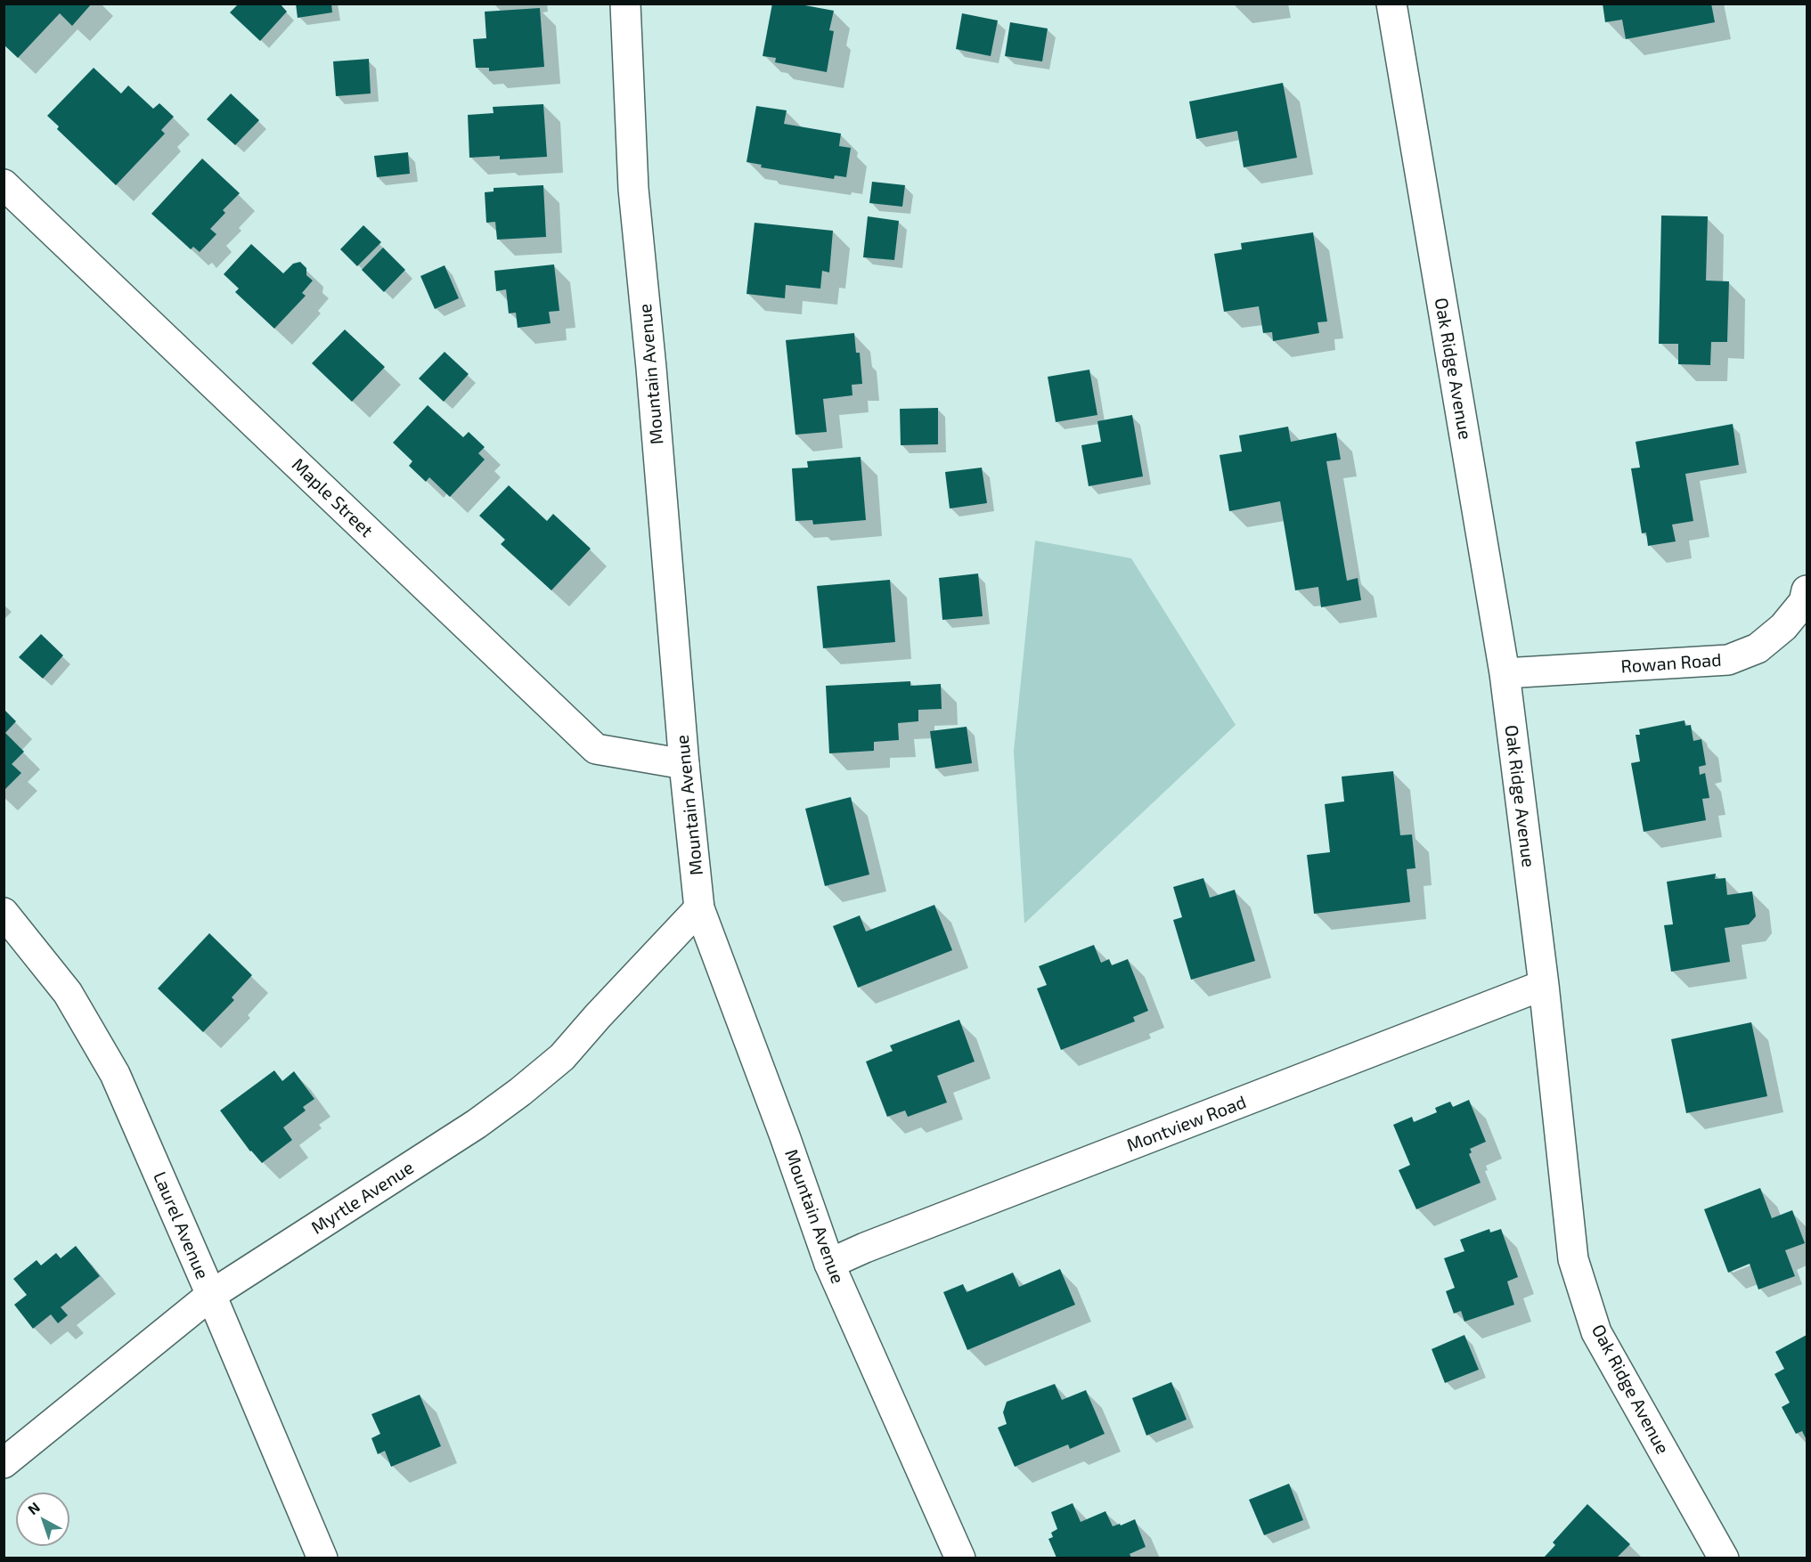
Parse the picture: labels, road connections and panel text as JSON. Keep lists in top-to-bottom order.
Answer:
{
  "streets": {
    "street": [
      "Oak Ridge Avenue",
      "Mountain Avenue",
      "Maple Street",
      "Rowan Road",
      "Montview Road",
      "Myrtle Avenue",
      "Laurel Avenue"
    ]
  },
  "crossings": [
    ["Oak Ridge Avenue", "Rowan Road"],
    ["Oak Ridge Avenue", "Montview Road"],
    ["Mountain Avenue", "Maple Street"],
    ["Mountain Avenue", "Montview Road"],
    ["Mountain Avenue", "Myrtle Avenue"],
    ["Myrtle Avenue", "Laurel Avenue"]
  ],
  "north": "top left"
}
